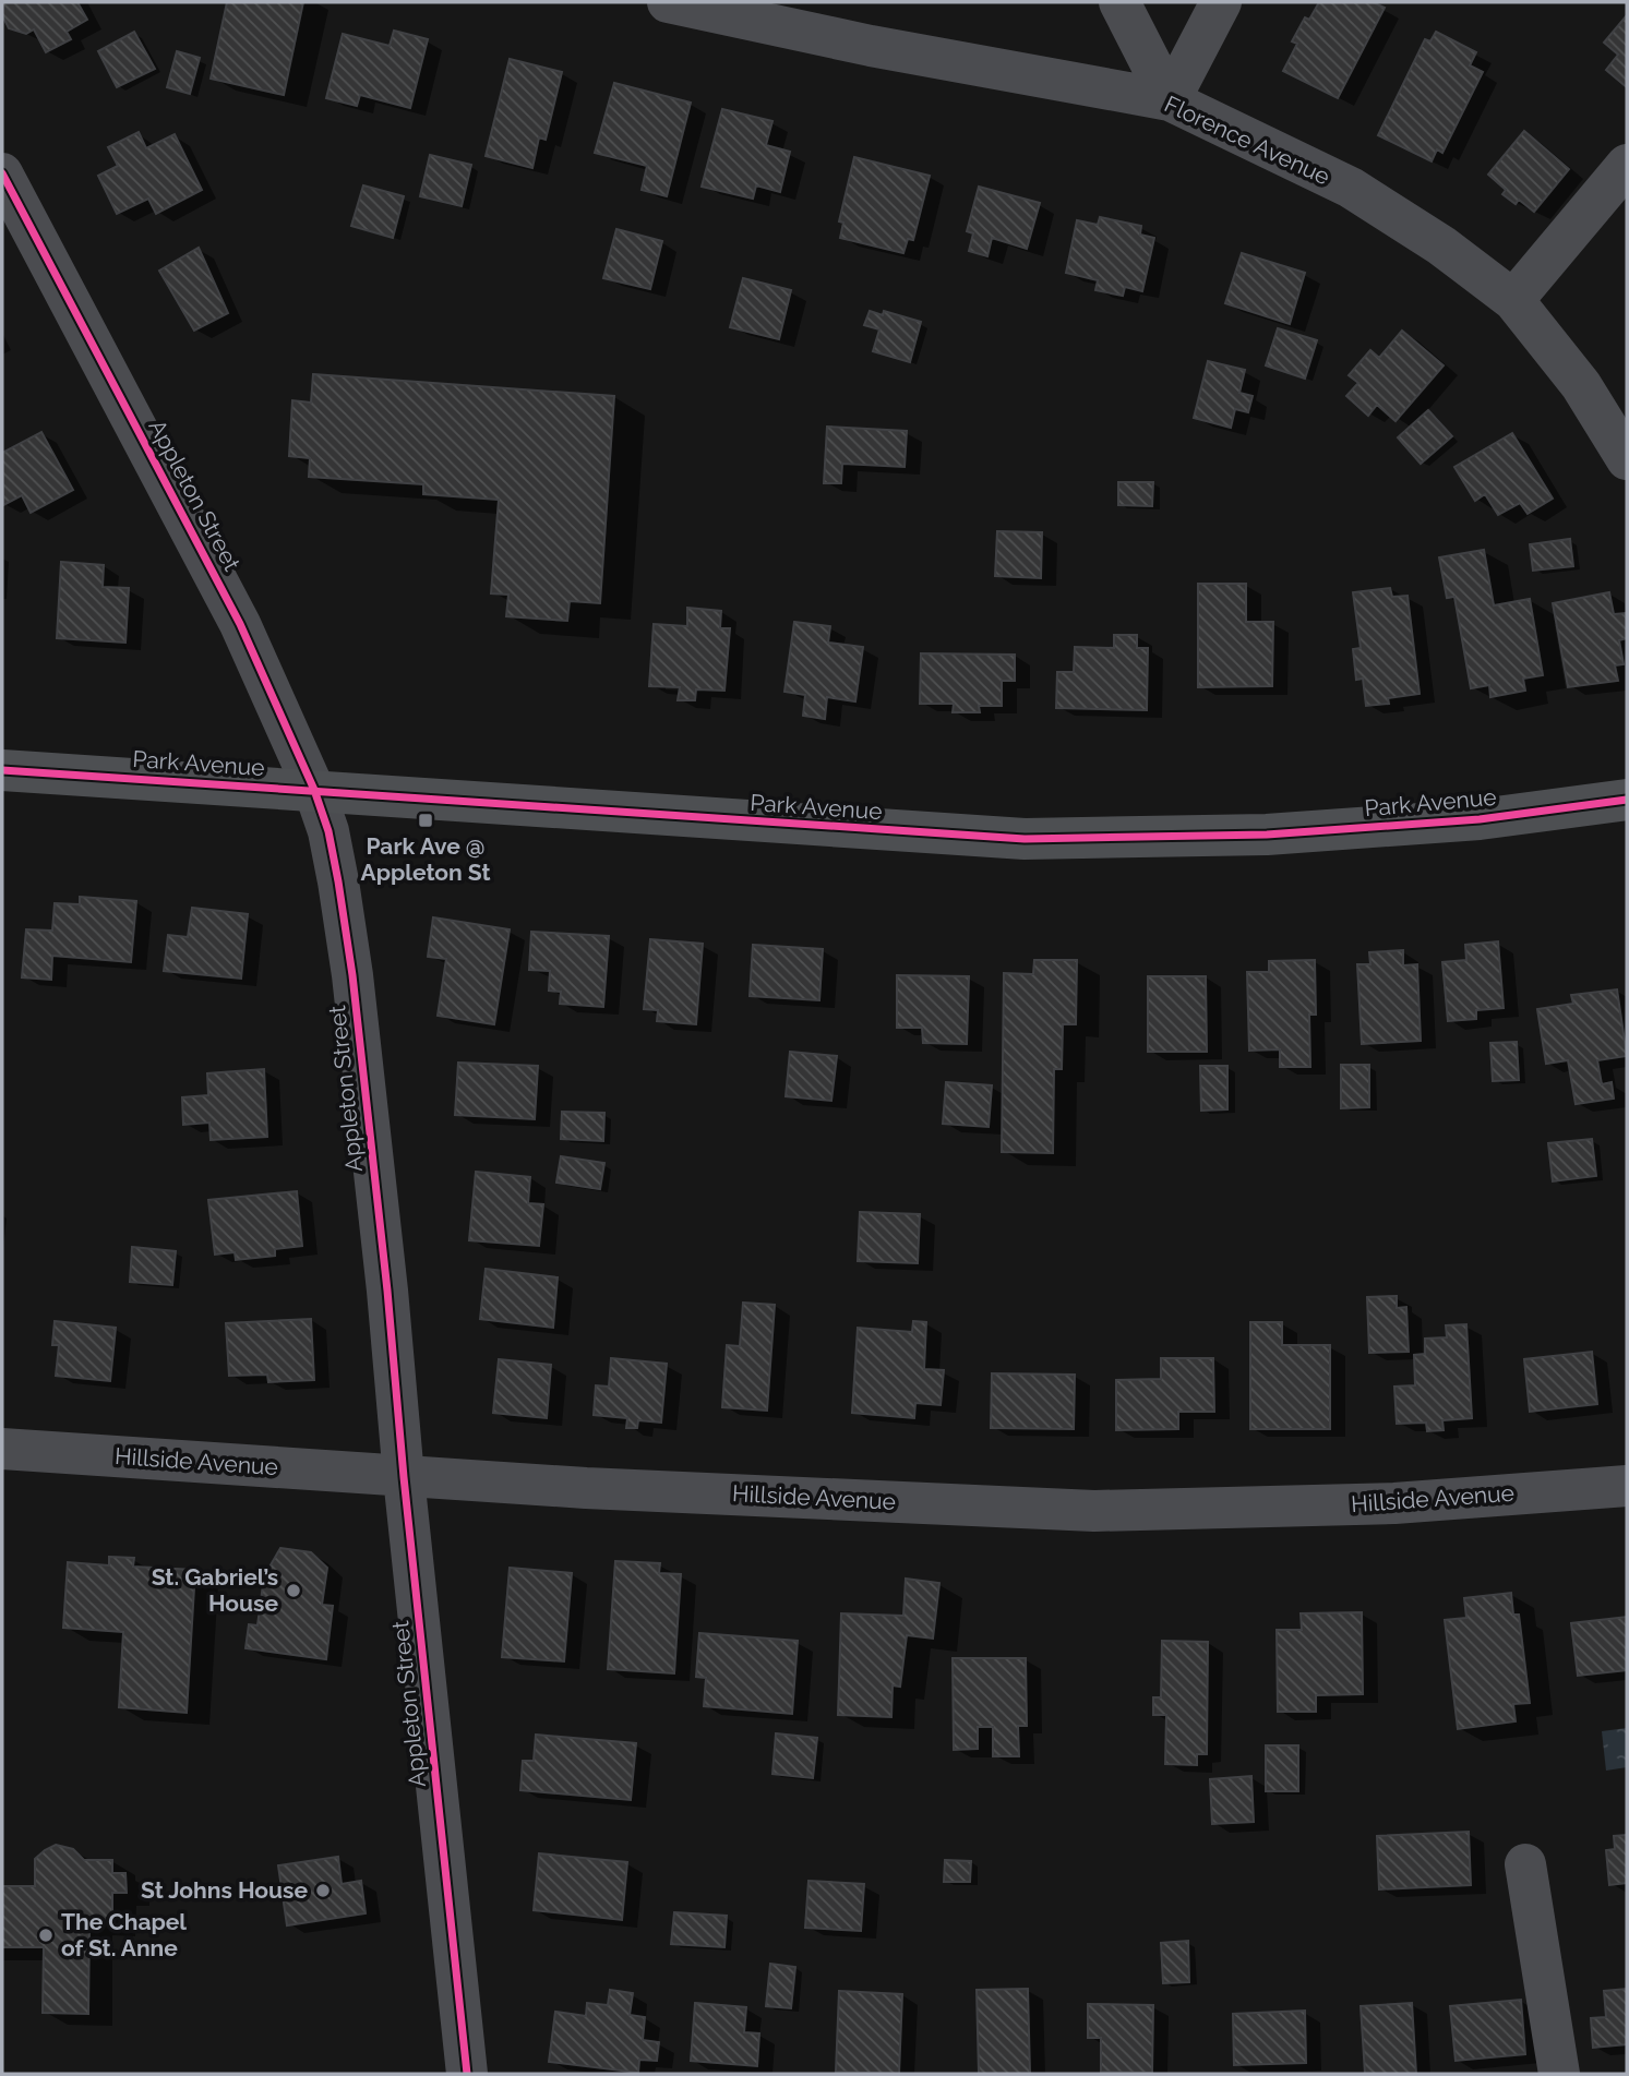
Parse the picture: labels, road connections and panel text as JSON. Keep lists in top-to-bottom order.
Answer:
{
  "streets": {
    "main road": ["Park Avenue"],
    "street": ["Florence Avenue", "Appleton Street", "Hillside Avenue"]
  },
  "crossings": [
    ["Appleton Street", "Park Avenue"],
    ["Appleton Street", "Hillside Avenue"]
  ],
  "places": {
    "transit": ["Park Ave @ Appleton St"],
    "other": ["St. Gabriel’s House", "St Johns House", "The Chapel of St. Anne"]
  }
}
